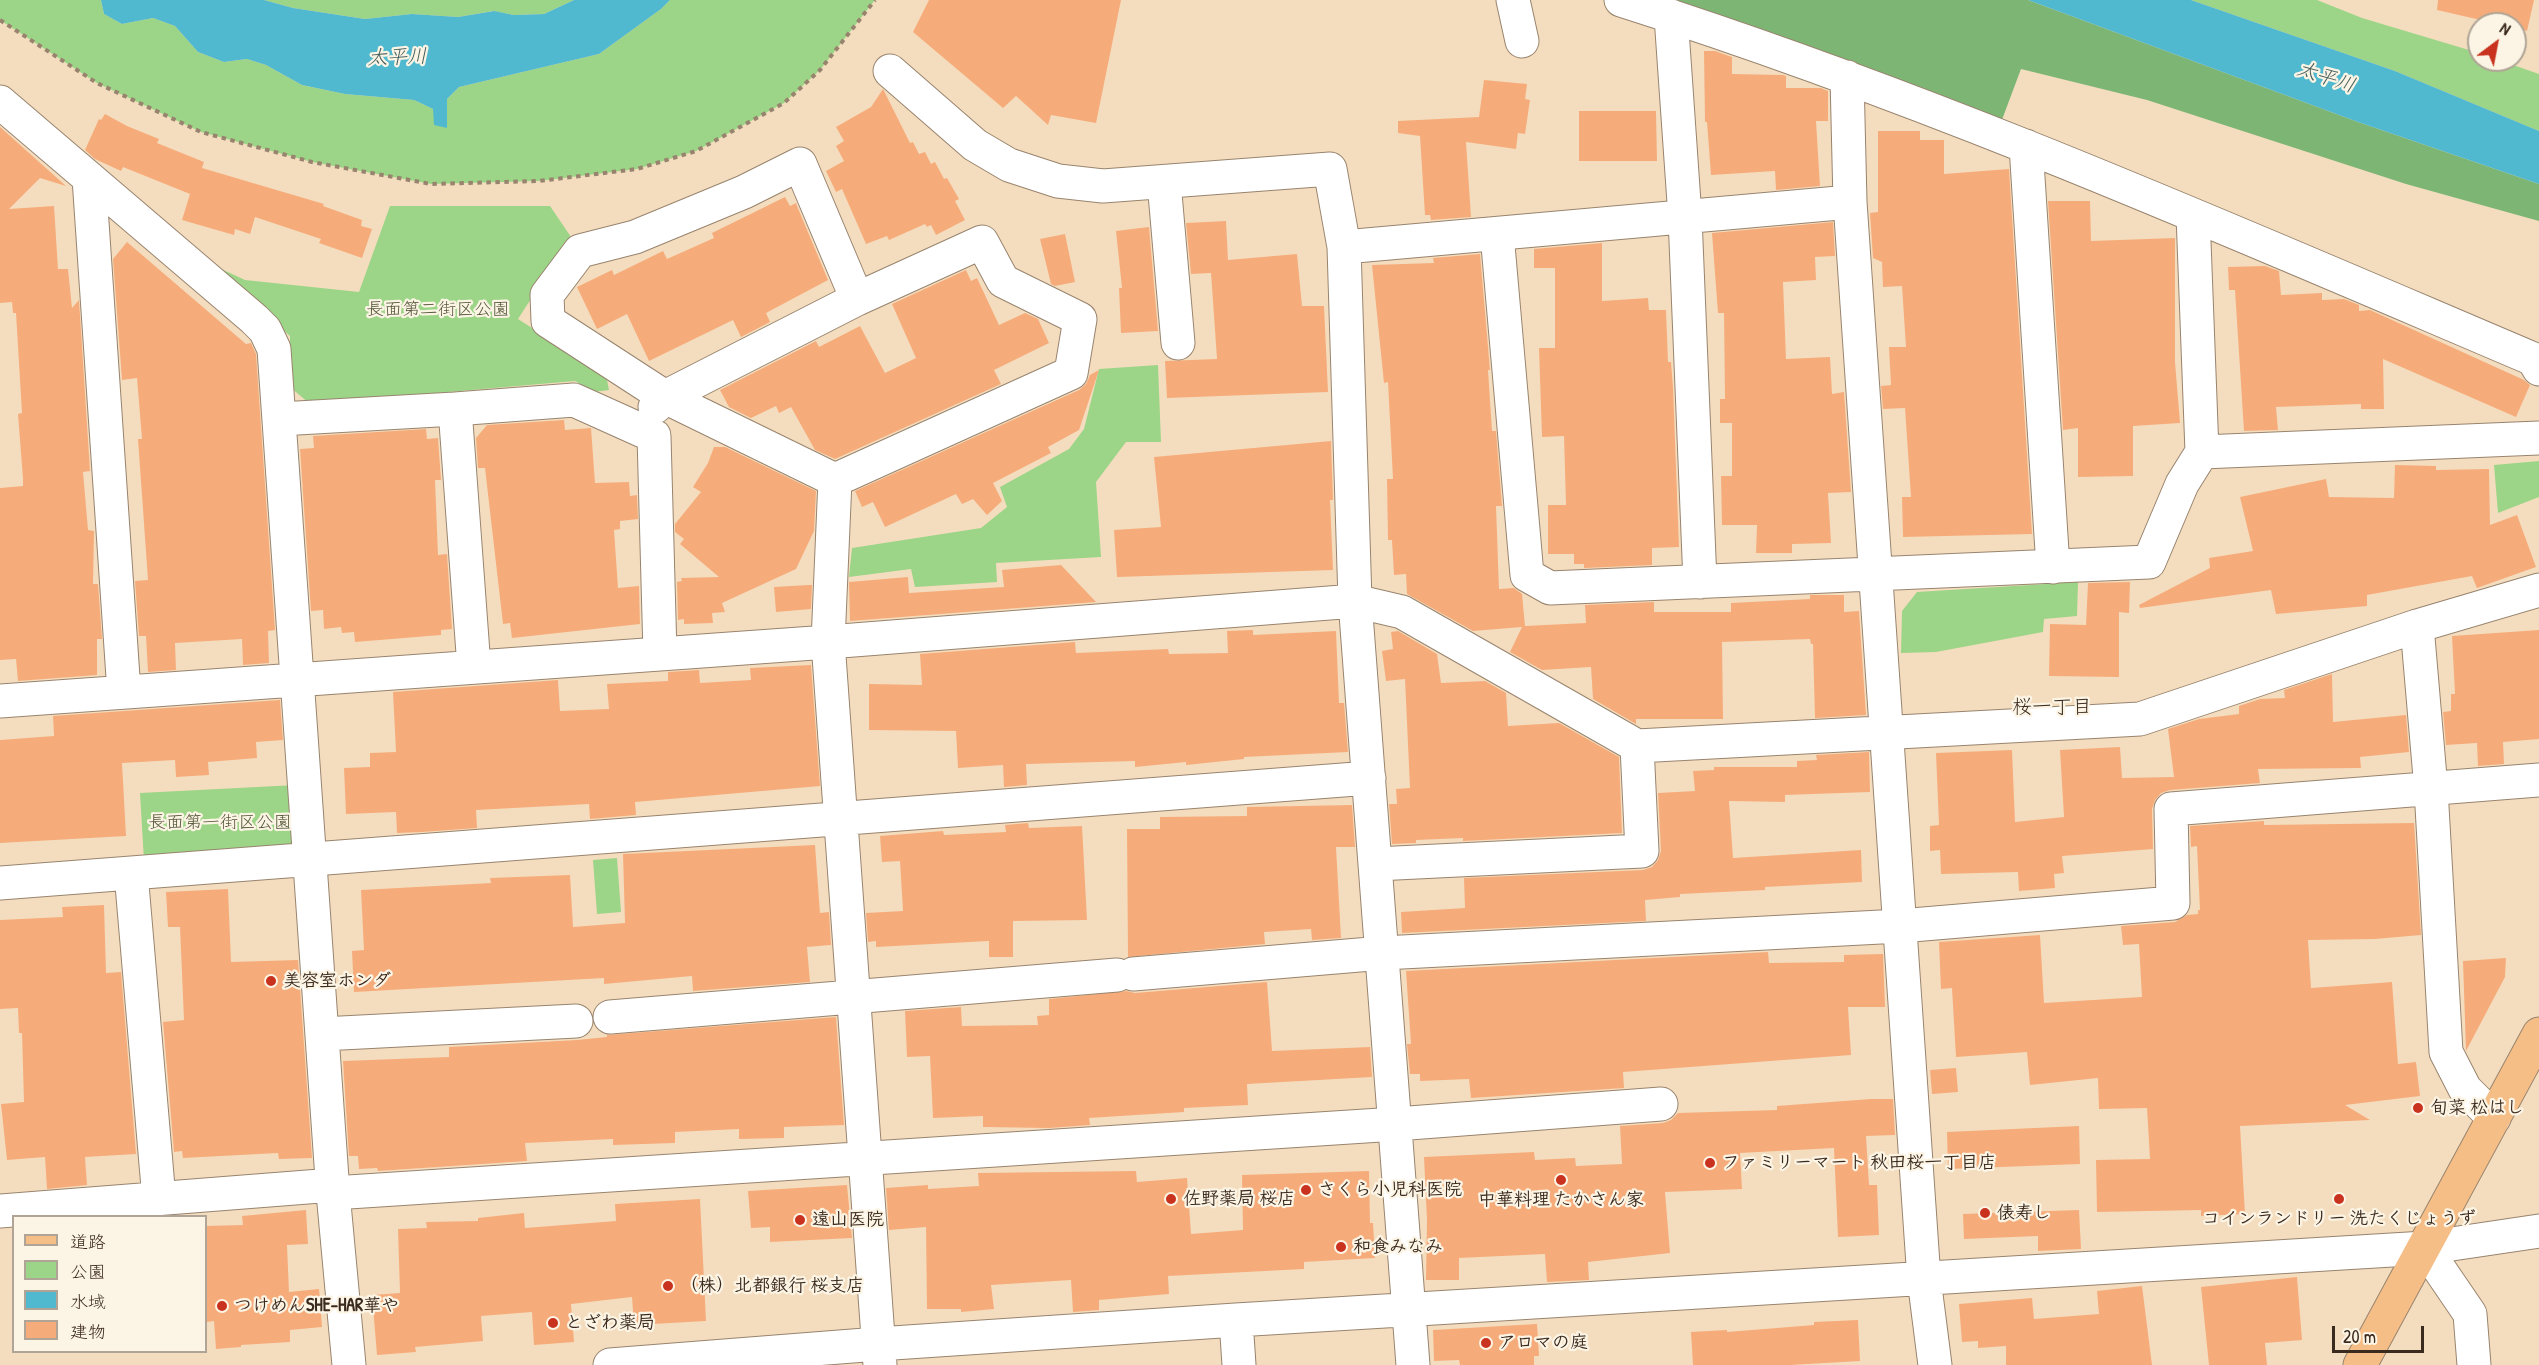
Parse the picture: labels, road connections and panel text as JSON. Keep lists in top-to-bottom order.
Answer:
{
  "districts": ["桜一丁目"],
  "water": ["太平川"],
  "parks": ["長面第二街区公園", "長面第一街区公園"],
  "places": [
    "美容室ホンダ",
    "旬菜 松はし",
    "ファミリーマート 秋田桜一丁目店",
    "中華料理 たかさん家",
    "さくら小児科医院",
    "佐野薬局 桜店",
    "コインランドリー 洗たくじょうず",
    "俵寿し",
    "遠山医院",
    "和食みなみ",
    "（株）北都銀行 桜支店",
    "つけめんSHE-HAR華や",
    "とざわ薬局",
    "アロマの庭"
  ],
  "legend": [
    "道路",
    "公園",
    "水域",
    "建物"
  ],
  "scale_bar": "20 m",
  "north": "top right"
}
